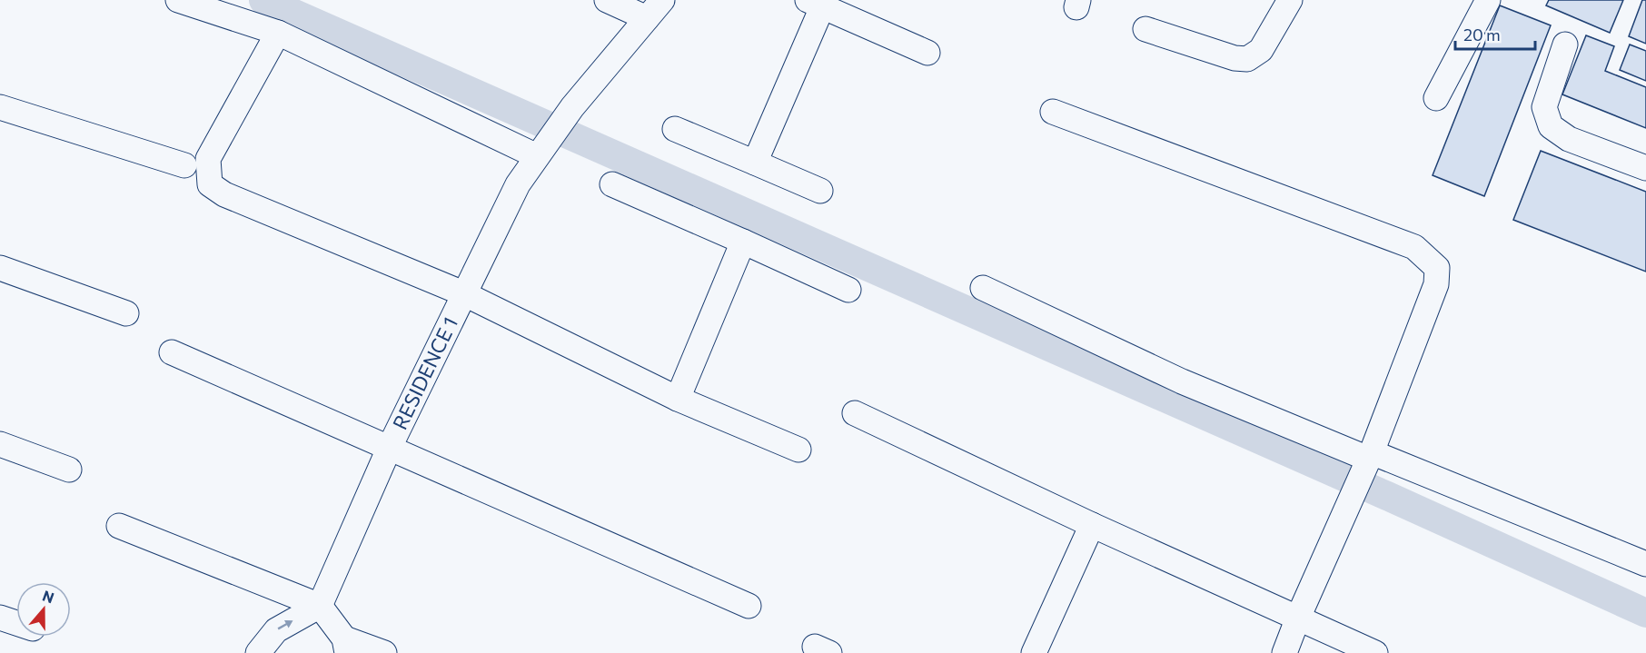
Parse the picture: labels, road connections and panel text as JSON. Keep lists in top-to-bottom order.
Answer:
{
  "streets": {
    "street": ["RESIDENCE 1"]
  },
  "scale_bar": "20 m",
  "north": "top"
}
